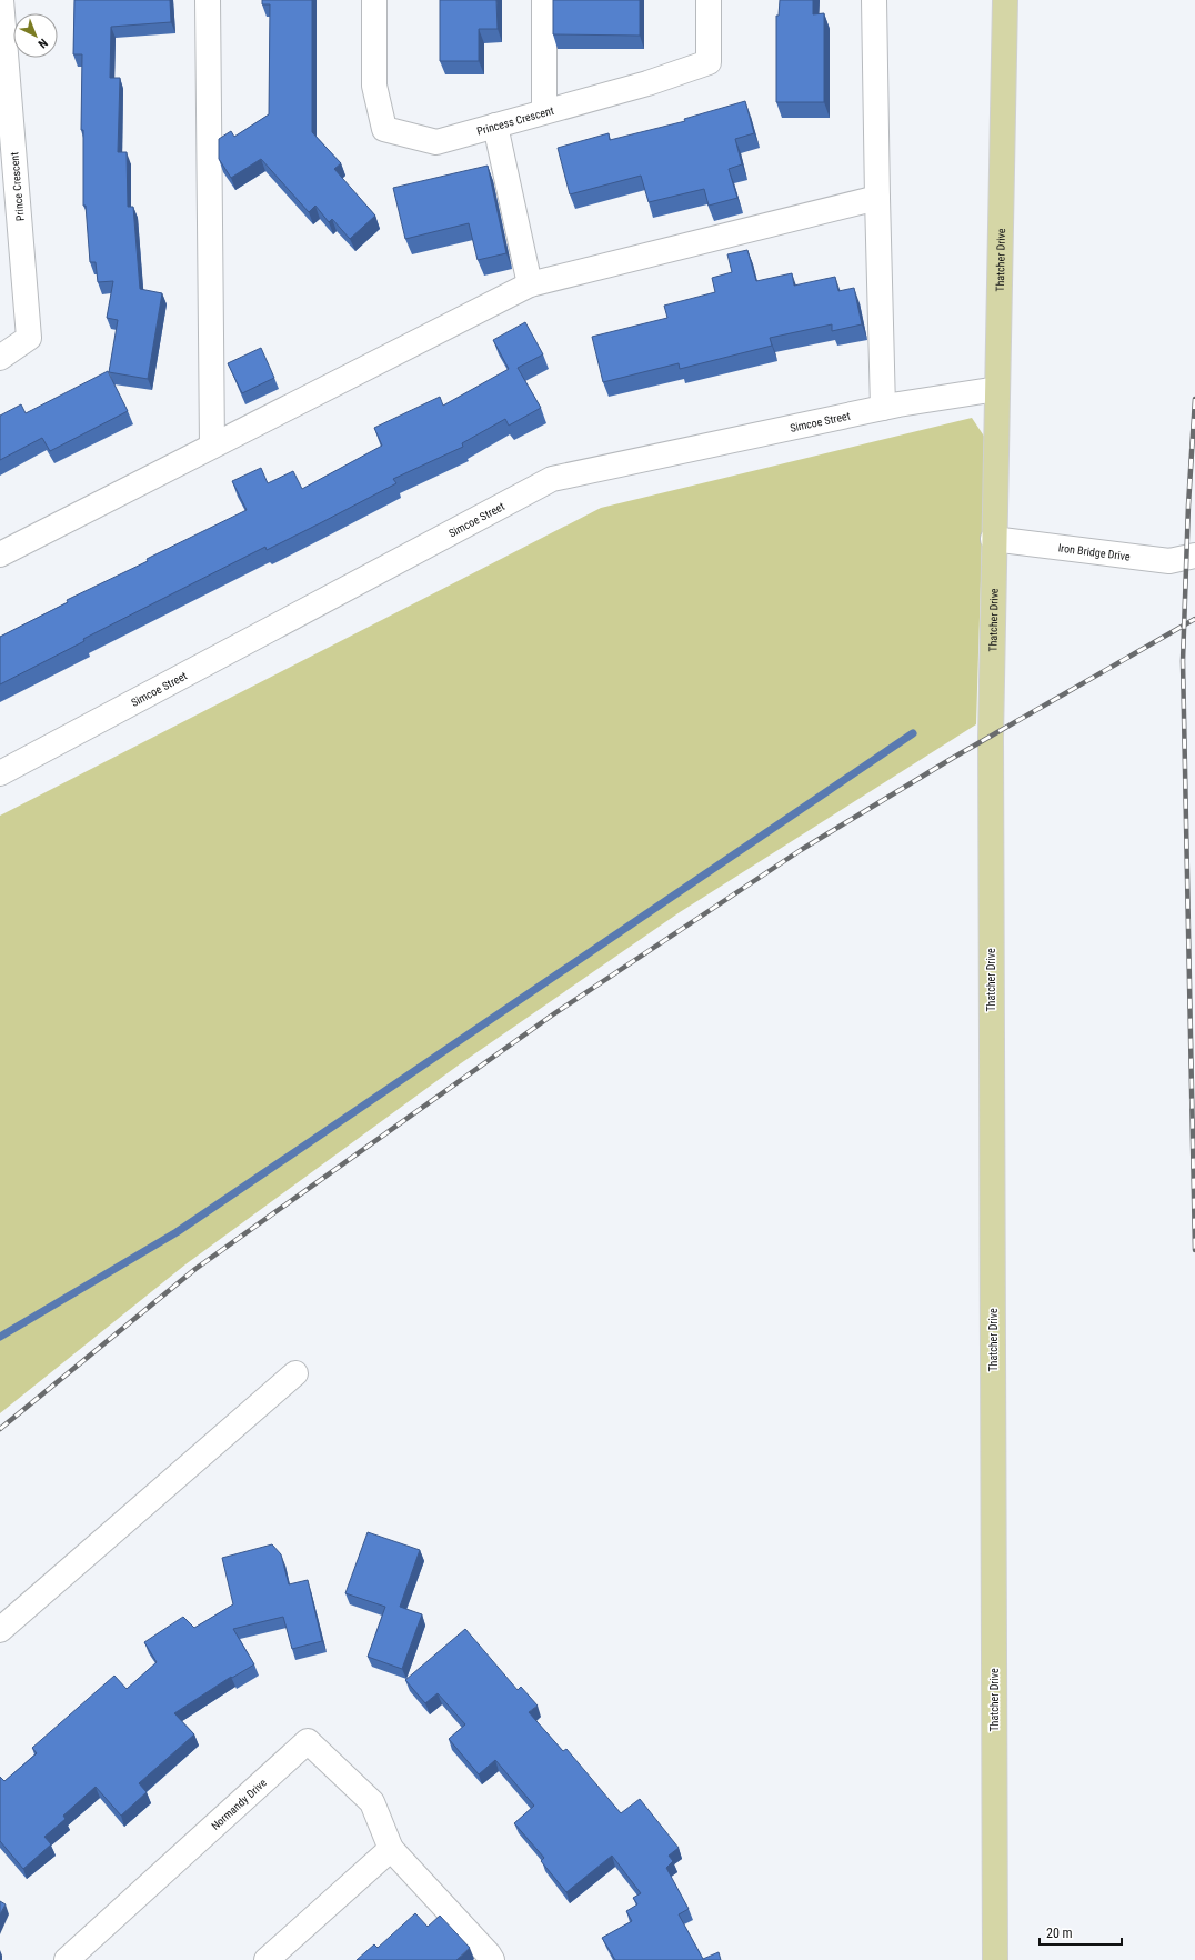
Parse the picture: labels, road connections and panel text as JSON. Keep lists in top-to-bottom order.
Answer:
{
  "streets": {
    "main road": ["Thatcher Drive"],
    "street": [
      "Princess Crescent",
      "Prince Crescent",
      "Simcoe Street",
      "Iron Bridge Drive",
      "Normandy Drive"
    ]
  },
  "crossings": [
    ["Thatcher Drive", "Simcoe Street"],
    ["Thatcher Drive", "Iron Bridge Drive"]
  ],
  "scale_bar": "20 m",
  "north": "bottom right"
}
